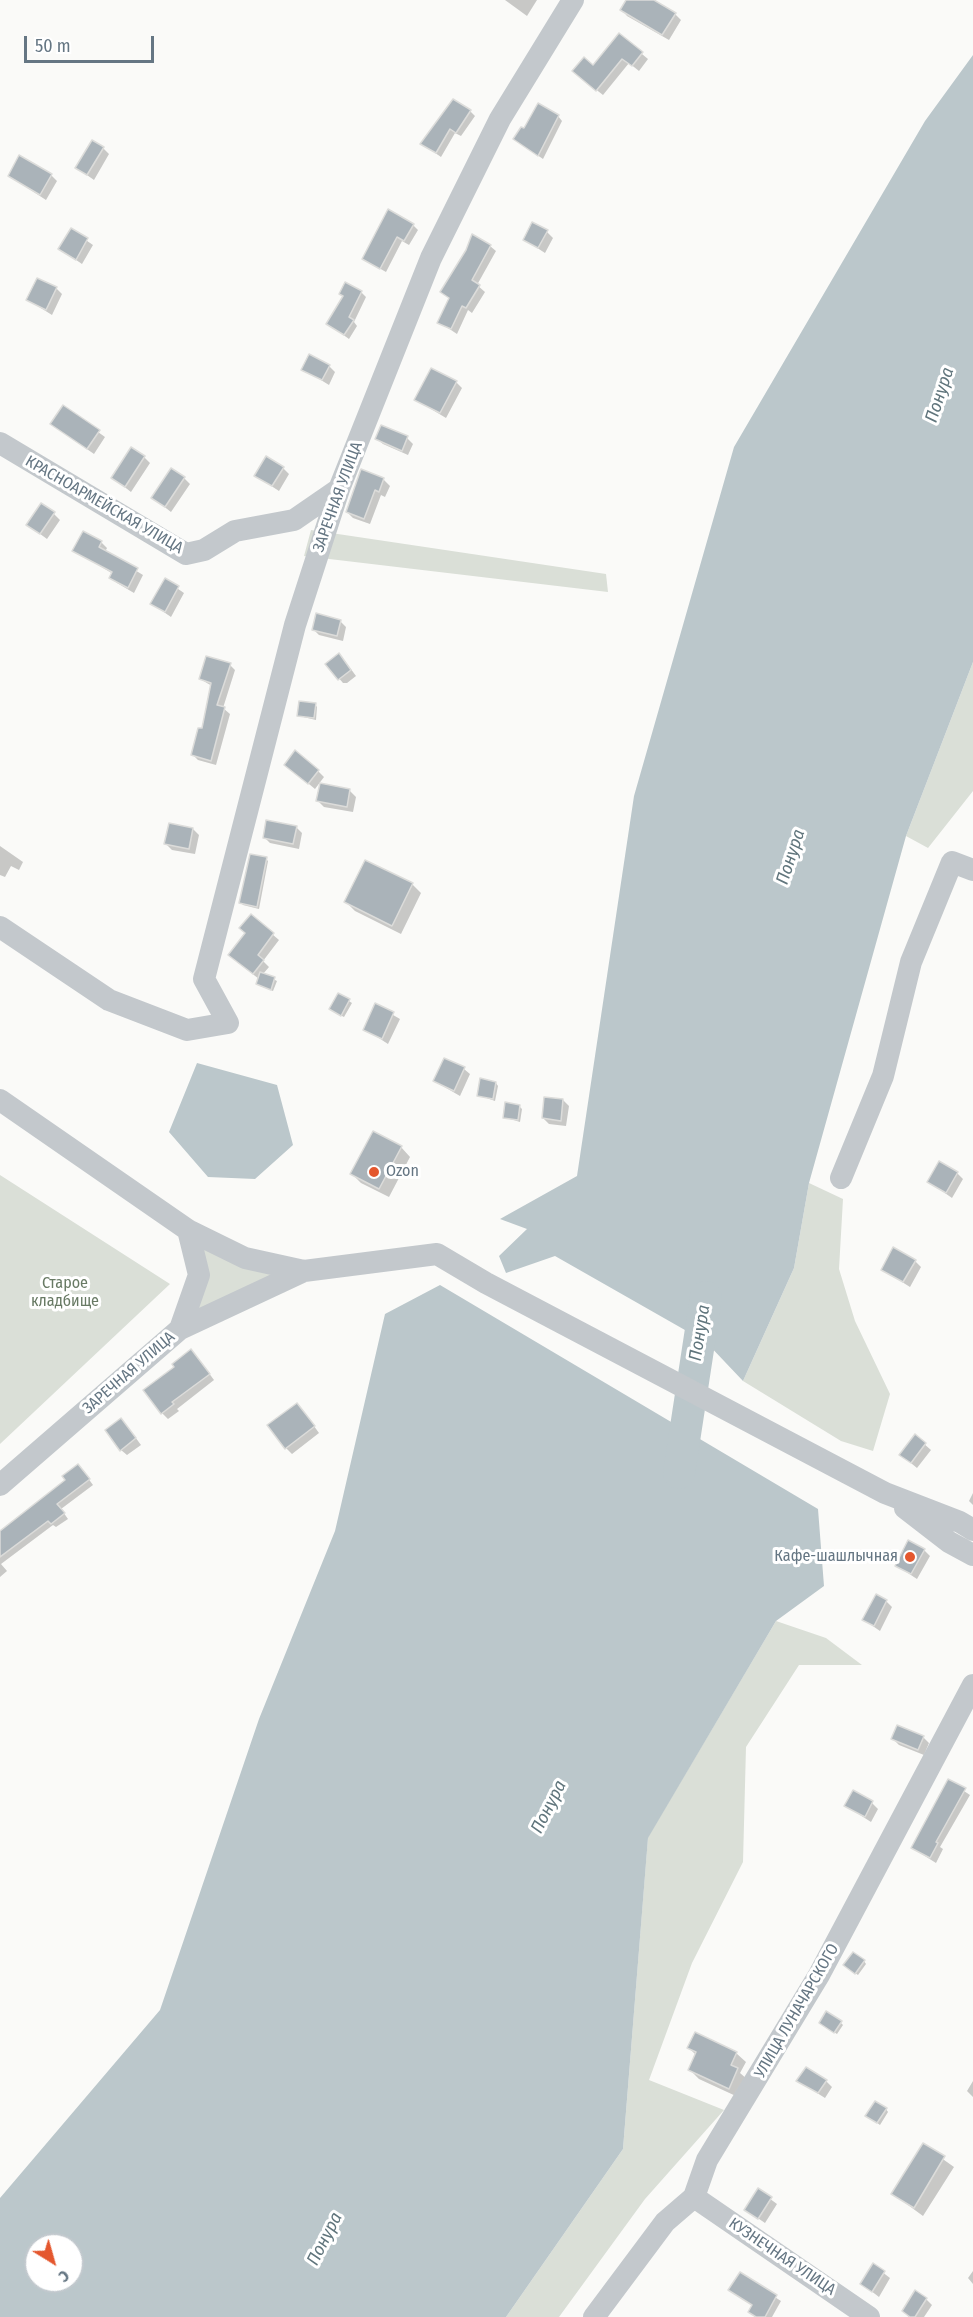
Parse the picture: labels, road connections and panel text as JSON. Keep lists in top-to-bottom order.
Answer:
{
  "streets": {
    "street": [
      "ЗАРЕЧНАЯ УЛИЦА",
      "КРАСНОАРМЕЙСКАЯ УЛИЦА",
      "УЛИЦА ЛУНАЧАРСКОГО",
      "КУЗНЕЧНАЯ УЛИЦА"
    ]
  },
  "crossings": [
    ["ЗАРЕЧНАЯ УЛИЦА", "КРАСНОАРМЕЙСКАЯ УЛИЦА"],
    ["УЛИЦА ЛУНАЧАРСКОГО", "КУЗНЕЧНАЯ УЛИЦА"]
  ],
  "water": ["Понура"],
  "parks": ["Старое кладбище"],
  "places": ["Ozon", "Кафе-шашлычная"],
  "scale_bar": "50 m",
  "north": "bottom right"
}
